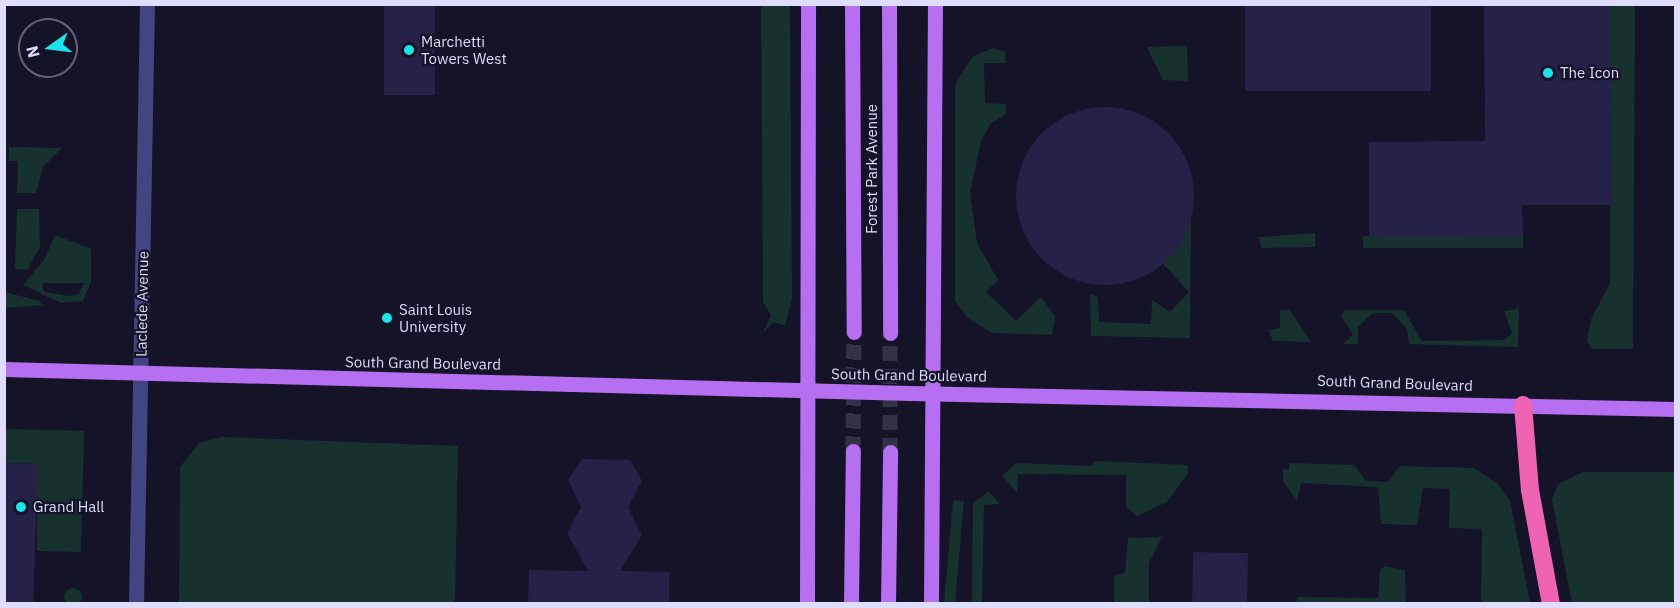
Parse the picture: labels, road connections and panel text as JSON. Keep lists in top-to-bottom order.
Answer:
{
  "streets": {
    "main road": ["Forest Park Avenue", "South Grand Boulevard"],
    "street": ["Laclede Avenue"]
  },
  "crossings": [
    ["Laclede Avenue", "South Grand Boulevard"]
  ],
  "places": [
    "Marchetti Towers West",
    "The Icon",
    "Saint Louis University",
    "Grand Hall"
  ],
  "north": "left"
}
